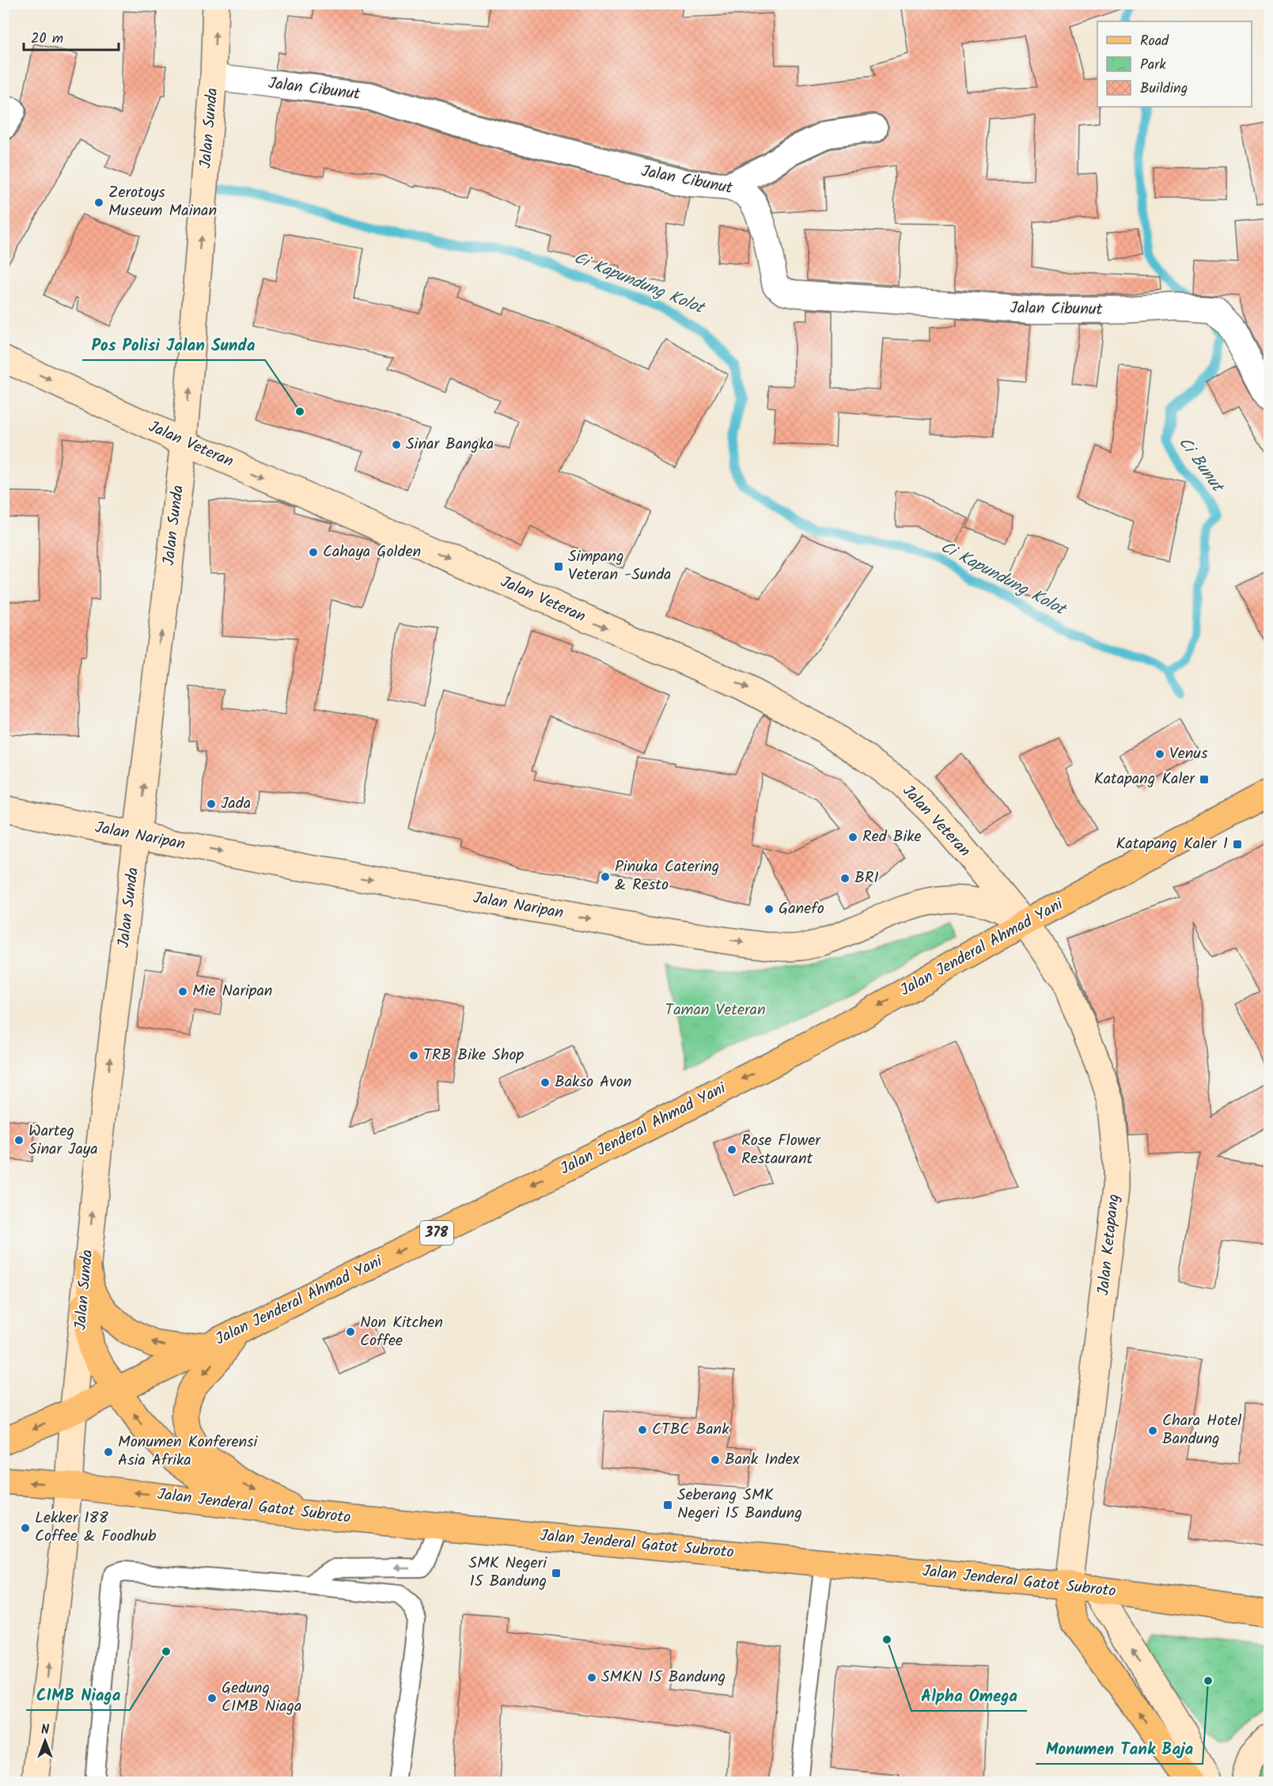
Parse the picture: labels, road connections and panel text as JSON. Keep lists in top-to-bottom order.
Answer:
{
  "streets": {
    "main road": [
      "Jalan Sunda",
      "Jalan Veteran",
      "Jalan Naripan",
      "Jalan Jenderal Ahmad Yani",
      "378",
      "Jalan Ketapang",
      "Jalan Jenderal Gatot Subroto"
    ],
    "street": ["Jalan Cibunut"]
  },
  "crossings": [
    ["Jalan Cibunut", "Jalan Sunda"],
    ["Jalan Sunda", "Jalan Veteran"],
    ["Jalan Sunda", "Jalan Naripan"],
    ["Jalan Sunda", "Jalan Jenderal Ahmad Yani"],
    ["Jalan Sunda", "Jalan Jenderal Gatot Subroto"],
    ["Jalan Veteran", "Jalan Naripan"],
    ["Jalan Veteran", "Jalan Jenderal Ahmad Yani"],
    ["Jalan Veteran", "Jalan Ketapang"],
    ["Jalan Naripan", "Jalan Jenderal Ahmad Yani"],
    ["Jalan Naripan", "Jalan Ketapang"],
    ["Jalan Jenderal Ahmad Yani", "Jalan Ketapang"],
    ["Jalan Ketapang", "Jalan Jenderal Gatot Subroto"]
  ],
  "one_way": [
    "Jalan Sunda",
    "Jalan Veteran",
    "Jalan Naripan",
    "Jalan Jenderal Ahmad Yani"
  ],
  "water": ["Ci Kapundung Kolot", "Ci Bunut"],
  "parks": ["Taman Veteran"],
  "places": {
    "other": [
      "Zerotoys Museum Mainan",
      "Pos Polisi Jalan Sunda",
      "Sinar Bangka",
      "Cahaya Golden",
      "Venus",
      "Jada",
      "Red Bike",
      "Pinuka Catering & Resto",
      "BRI",
      "Ganefo",
      "Mie Naripan",
      "TRB Bike Shop",
      "Bakso Avon",
      "Warteg Sinar Jaya",
      "Rose Flower Restaurant",
      "Non Kitchen Coffee",
      "CTBC Bank",
      "Chara Hotel Bandung",
      "Monumen Konferensi Asia Afrika",
      "Bank Index",
      "Lekker 188 Coffee & Foodhub",
      "Alpha Omega",
      "CIMB Niaga",
      "SMKN 15 Bandung",
      "Monumen Tank Baja",
      "Gedung CIMB Niaga"
    ],
    "transit": [
      "Simpang Veteran -Sunda",
      "Katapang Kaler",
      "Katapang Kaler 1",
      "Seberang SMK Negeri 15 Bandung",
      "SMK Negeri 15 Bandung"
    ]
  },
  "legend": ["Road", "Park", "Building"],
  "scale_bar": "20 m",
  "north": "top"
}
